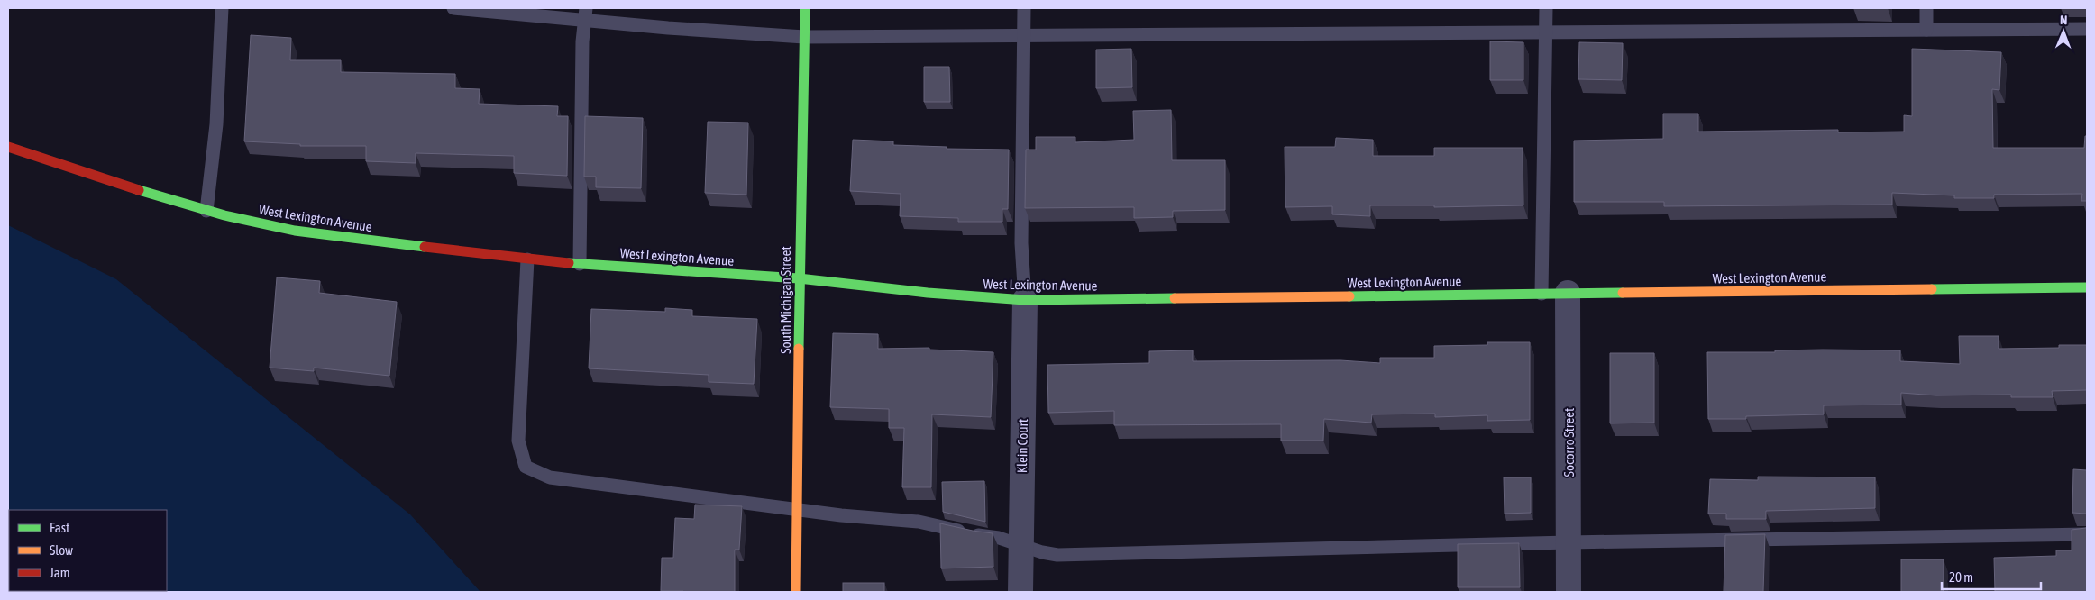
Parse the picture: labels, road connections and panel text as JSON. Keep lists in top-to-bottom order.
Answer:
{
  "streets": {
    "main road": ["West Lexington Avenue", "South Michigan Street"],
    "street": ["Socorro Street", "Klein Court"]
  },
  "crossings": [
    ["West Lexington Avenue", "South Michigan Street"],
    ["West Lexington Avenue", "Socorro Street"],
    ["West Lexington Avenue", "Klein Court"]
  ],
  "legend": ["Fast", "Slow", "Jam"],
  "scale_bar": "20 m",
  "north": "top"
}
